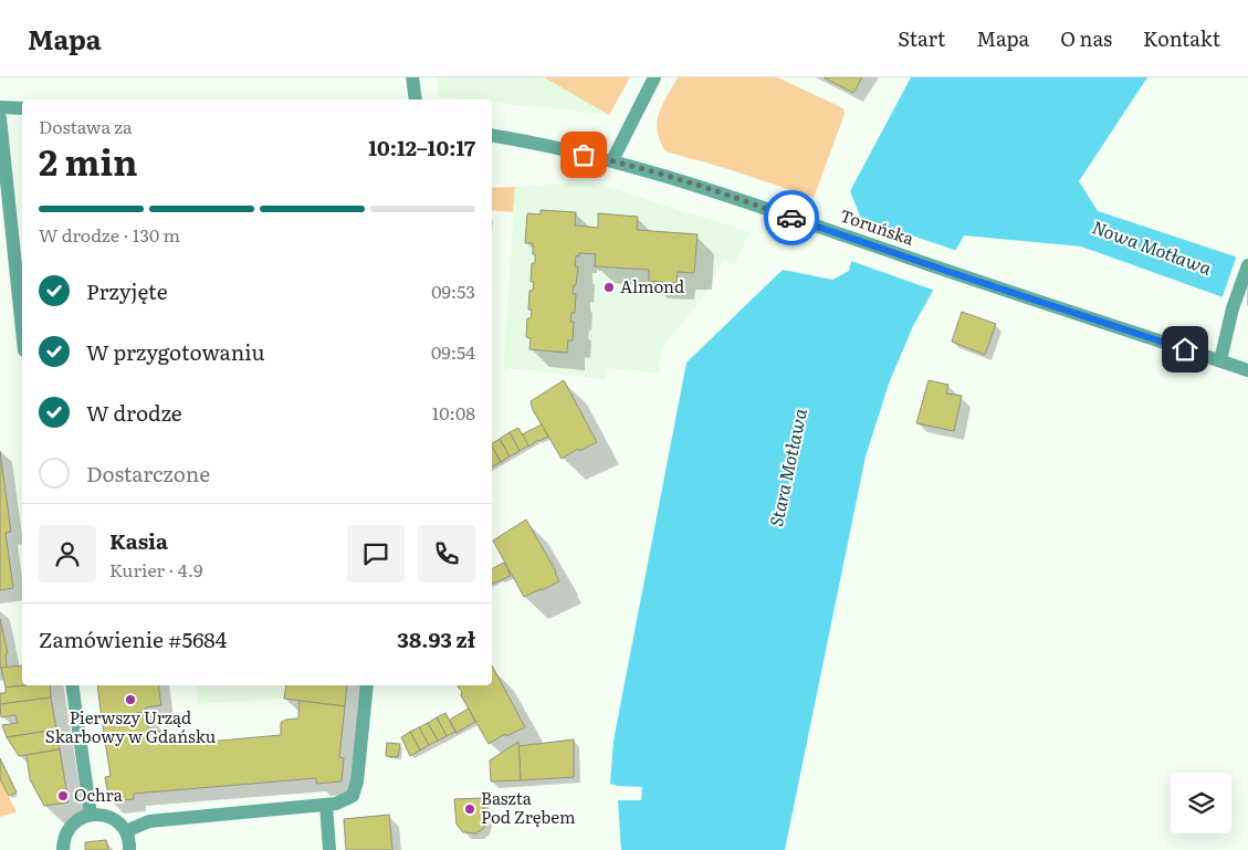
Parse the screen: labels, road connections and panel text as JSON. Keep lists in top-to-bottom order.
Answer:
{
  "streets": {
    "street": ["Toruńska"]
  },
  "water": ["Nowa Motława", "Stara Motława"],
  "places": [
    "Almond",
    "Pierwszy Urząd Skarbowy w Gdańsku",
    "Ochra",
    "Baszta Pod Zrębem"
  ],
  "page": {
    "header": "Mapa",
    "nav": [
      "Start",
      "Mapa",
      "O nas",
      "Kontakt"
    ],
    "heading": ["2 min", "Dostawa za", "10:12–10:17"],
    "panel": [
      "Kasia",
      "Kurier · 4.9",
      "Zamówienie #5684",
      "38.93 zł"
    ],
    "bar": "W drodze · 130 m",
    "list": [
      ["Przyjęte", "09:53"],
      ["W przygotowaniu", "09:54"],
      ["W drodze", "10:08"],
      "Dostarczone"
    ]
  }
}
